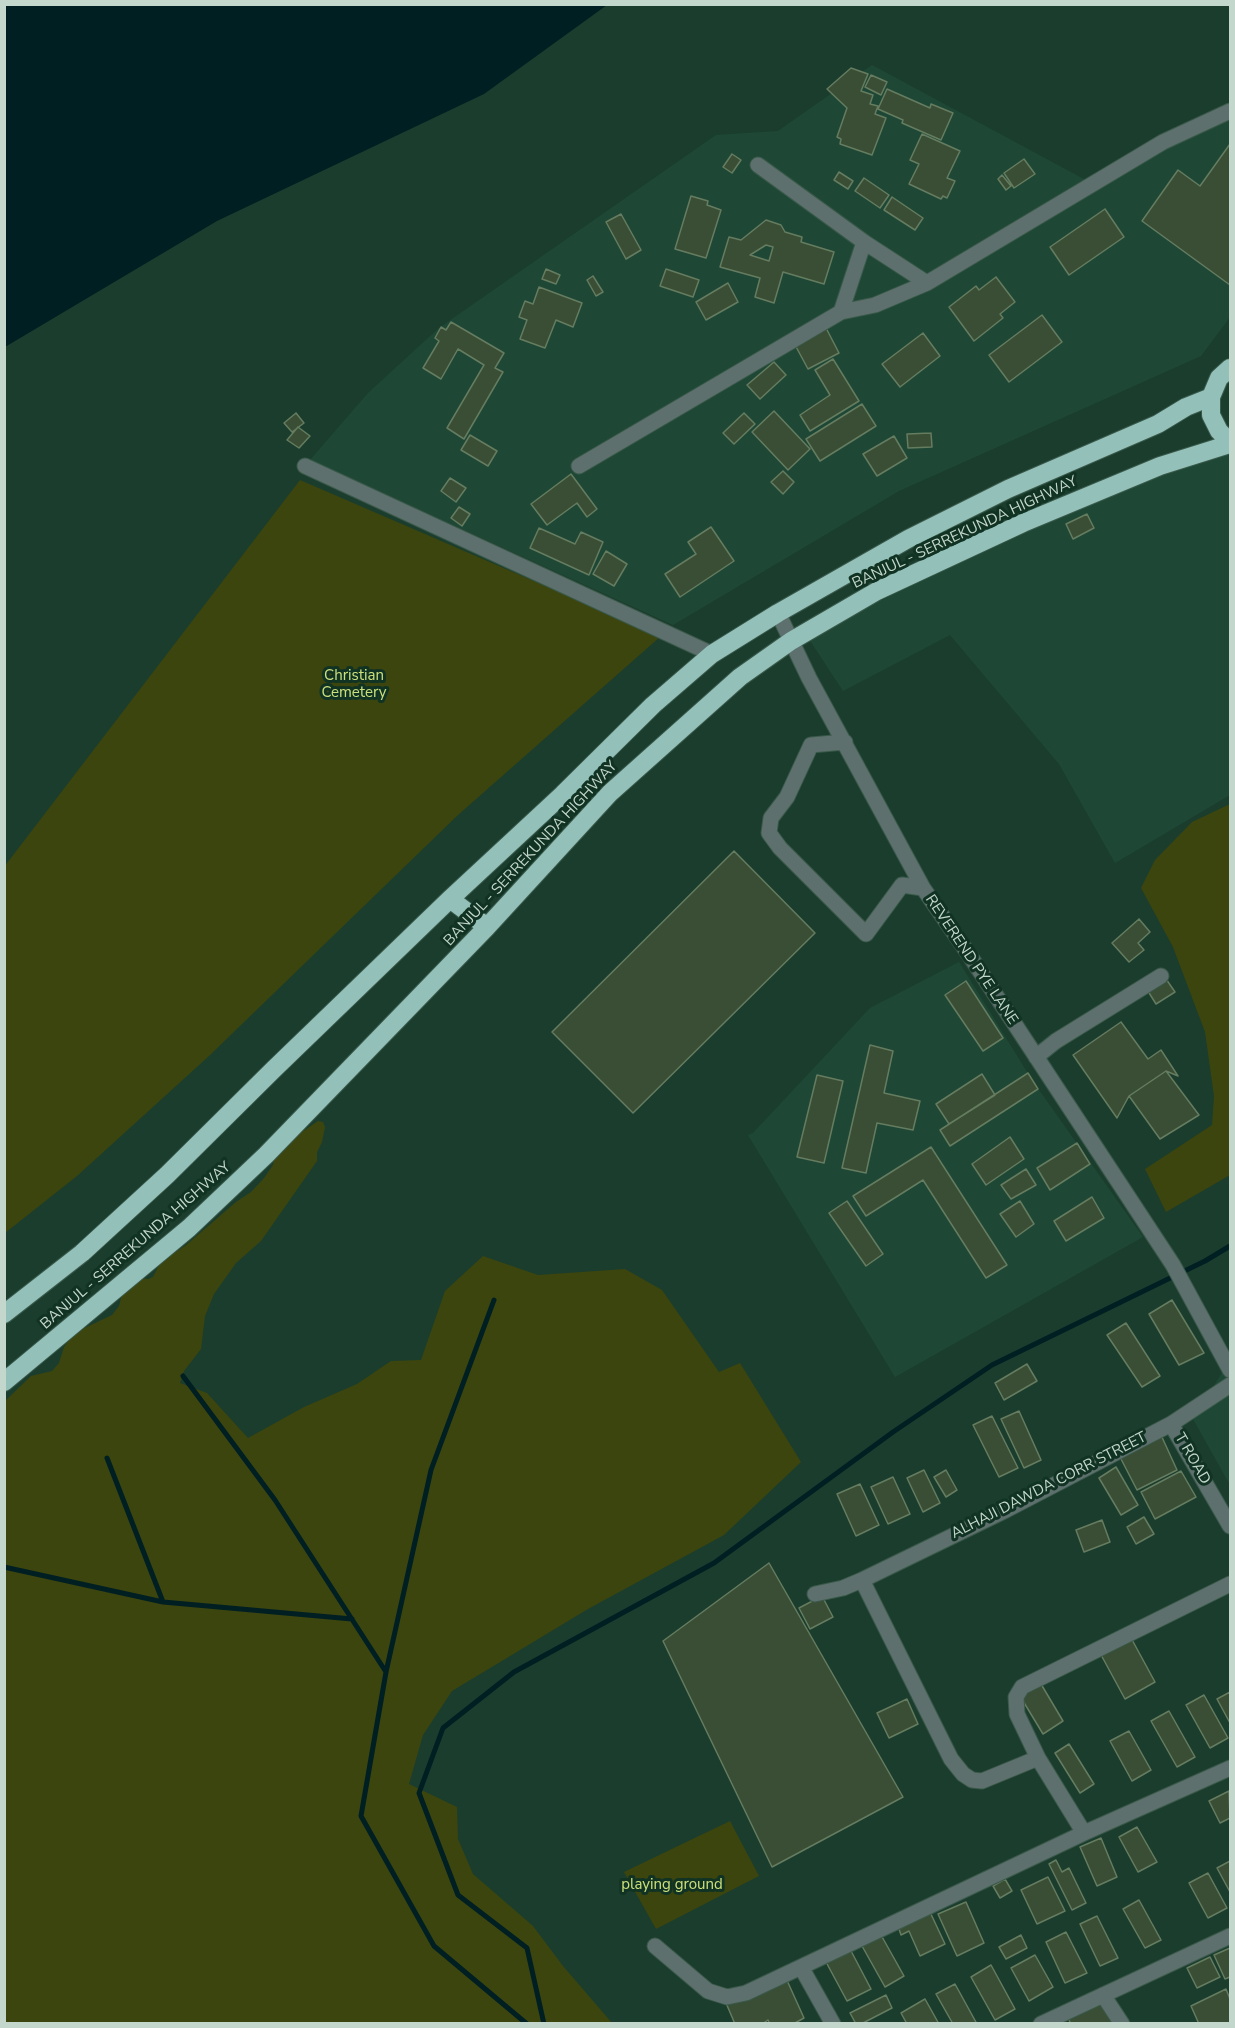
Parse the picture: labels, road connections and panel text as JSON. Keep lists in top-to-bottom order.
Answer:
{
  "streets": {
    "highway": ["BANJUL - SERREKUNDA HIGHWAY"],
    "street": ["REVEREND PYE LANE", "T ROAD", "ALHAJI DAWDA CORR STREET"]
  },
  "crossings": [
    ["BANJUL - SERREKUNDA HIGHWAY", "REVEREND PYE LANE"],
    ["T ROAD", "ALHAJI DAWDA CORR STREET"]
  ],
  "parks": ["Christian Cemetery", "playing ground"]
}
